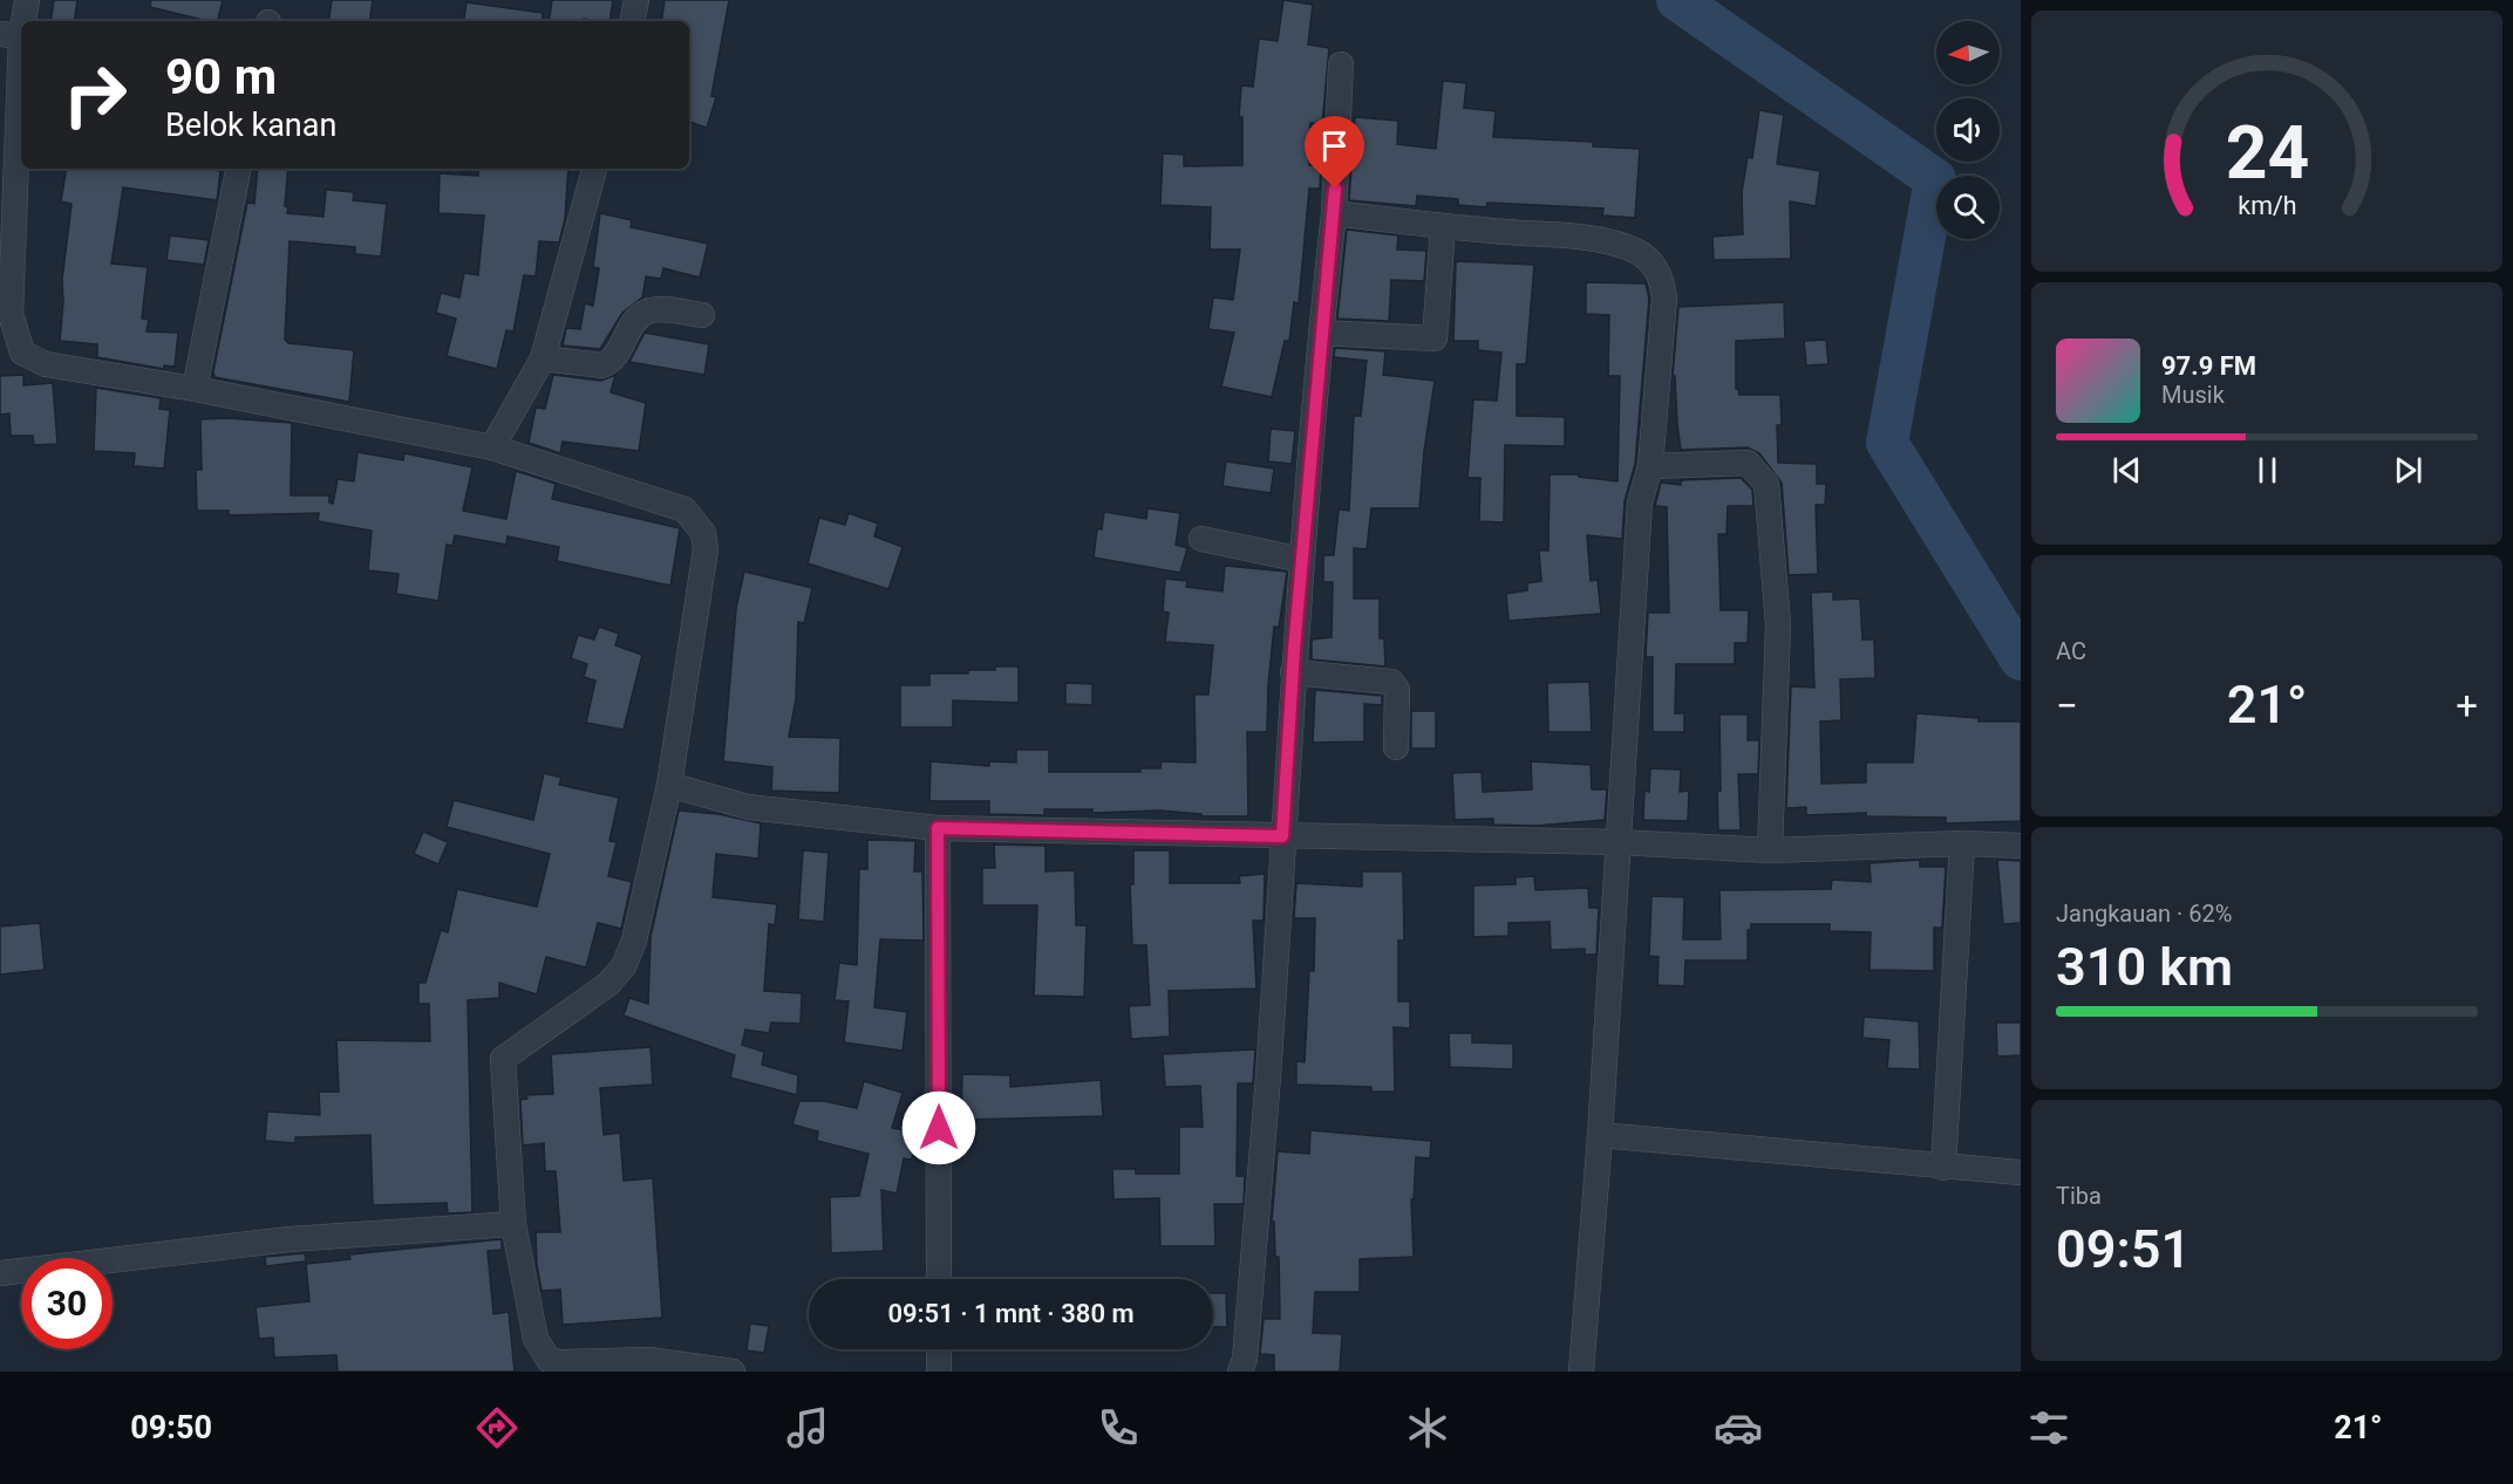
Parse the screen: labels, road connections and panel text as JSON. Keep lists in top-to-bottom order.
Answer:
{
  "north": "left",
  "page": {
    "turn": ["90 m", "Belok kanan"],
    "song": ["97.9 FM", "Musik"],
    "tile": [
      "AC",
      ["Jangkauan · 62%", "310 km"],
      ["Tiba", "09:51"]
    ],
    "heat": ["−", "21°", "+"],
    "limit": "30",
    "trip": "09:51 · 1 mnt · 380 m",
    "tabs": ["09:50", "21°"],
    "gauge": ["24", "km/h"]
  }
}
